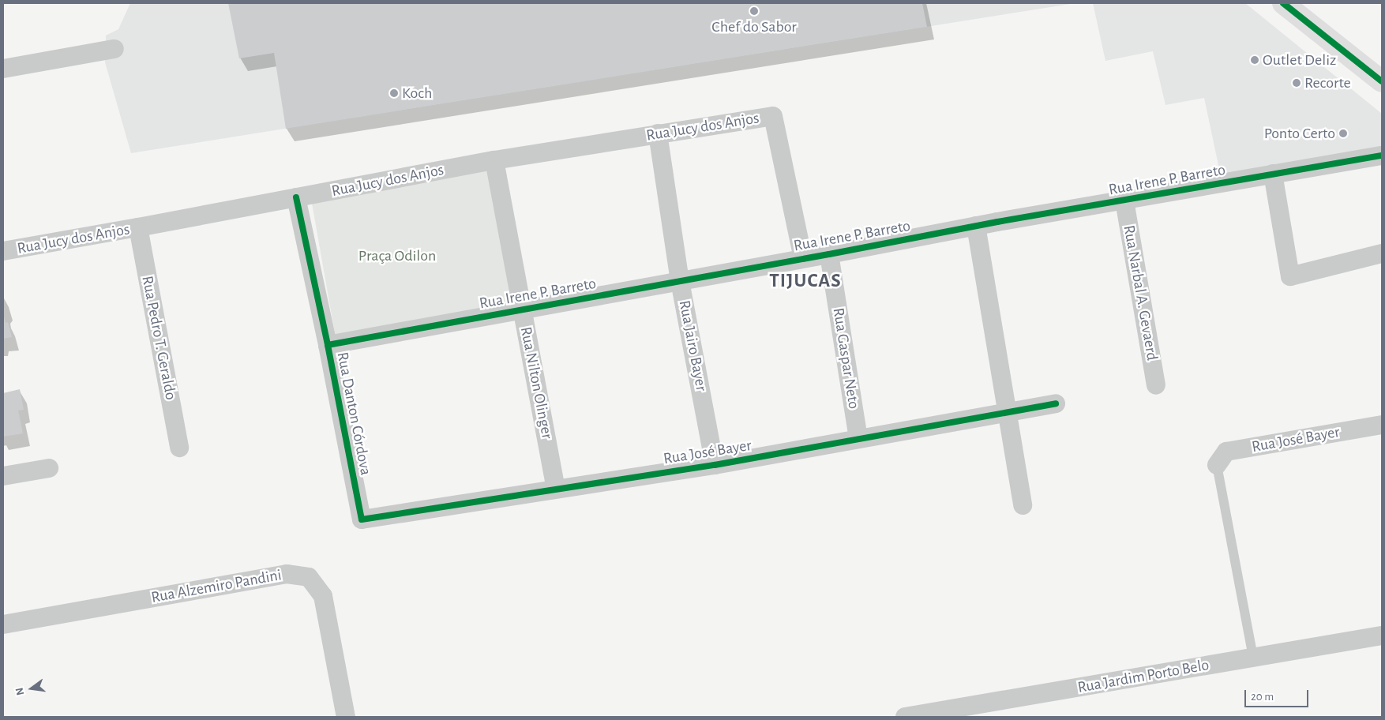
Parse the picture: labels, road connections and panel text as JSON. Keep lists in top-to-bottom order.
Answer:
{
  "streets": {
    "street": [
      "Rua Jucy dos Anjos",
      "Rua Irene P. Barreto",
      "Rua Narbal A. Gevaerd",
      "Rua Pedro T. Geraldo",
      "Rua Jairo Bayer",
      "Rua Gaspar Neto",
      "Rua Nilton Olinger",
      "Rua Danton Córdova",
      "Rua José Bayer",
      "Rua Alzemiro Pandini",
      "Rua Jardim Porto Belo"
    ]
  },
  "crossings": [
    ["Rua Jucy dos Anjos", "Rua Irene P. Barreto"],
    ["Rua Jucy dos Anjos", "Rua Pedro T. Geraldo"],
    ["Rua Jucy dos Anjos", "Rua Jairo Bayer"],
    ["Rua Jucy dos Anjos", "Rua Nilton Olinger"],
    ["Rua Jucy dos Anjos", "Rua Danton Córdova"],
    ["Rua Irene P. Barreto", "Rua Narbal A. Gevaerd"],
    ["Rua Irene P. Barreto", "Rua Jairo Bayer"],
    ["Rua Irene P. Barreto", "Rua Gaspar Neto"],
    ["Rua Irene P. Barreto", "Rua Nilton Olinger"],
    ["Rua Irene P. Barreto", "Rua Danton Córdova"],
    ["Rua Jairo Bayer", "Rua José Bayer"],
    ["Rua Gaspar Neto", "Rua José Bayer"],
    ["Rua Nilton Olinger", "Rua José Bayer"],
    ["Rua Danton Córdova", "Rua José Bayer"]
  ],
  "districts": ["TIJUCAS"],
  "parks": ["Praça Odilon"],
  "places": [
    "Chef do Sabor",
    "Outlet Deliz",
    "Recorte",
    "Koch",
    "Ponto Certo"
  ],
  "scale_bar": "20 m",
  "north": "left"
}
